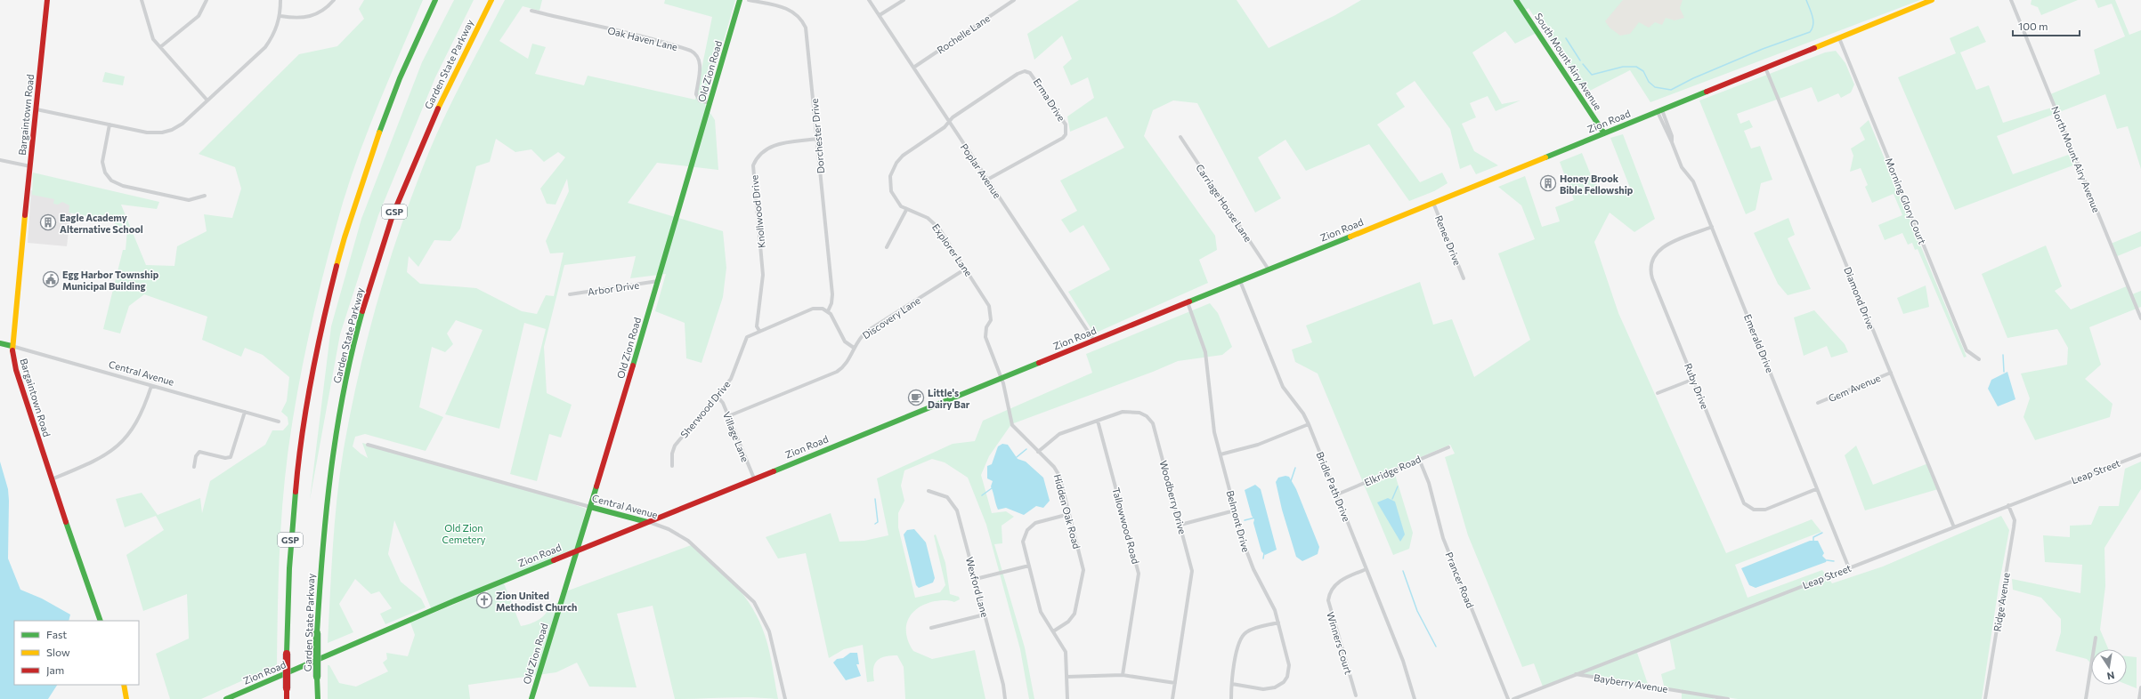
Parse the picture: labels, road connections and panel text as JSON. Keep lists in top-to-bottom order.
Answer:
{
  "streets": {
    "main road": [
      "South Mount Airy Avenue",
      "Garden State Parkway",
      "Old Zion Road",
      "Bargaintown Road",
      "Zion Road",
      "GSP",
      "Central Avenue"
    ],
    "street": [
      "Rochelle Lane",
      "Oak Haven Lane",
      "Erma Drive",
      "Dorchester Drive",
      "North Mount Airy Avenue",
      "Poplar Avenue",
      "Morning Glory Court",
      "Carriage House Lane",
      "Knollwood Drive",
      "Renee Drive",
      "Explorer Lane",
      "Arbor Drive",
      "Diamond Drive",
      "Discovery Lane",
      "Emerald Drive",
      "Ruby Drive",
      "Gem Avenue",
      "Sherwood Drive",
      "Village Lane",
      "Elkridge Road",
      "Leap Street",
      "Bridle Path Drive",
      "Woodberry Drive",
      "Hidden Oak Road",
      "Belmont Drive",
      "Tallowwood Road",
      "Prancer Road",
      "Wexford Lane",
      "Ridge Avenue",
      "Winners Court",
      "Bayberry Avenue"
    ]
  },
  "crossings": [
    ["Rochelle Lane", "Poplar Avenue"],
    ["Oak Haven Lane", "Old Zion Road"],
    ["South Mount Airy Avenue", "Zion Road"],
    ["Old Zion Road", "Zion Road"],
    ["Old Zion Road", "Arbor Drive"],
    ["Old Zion Road", "Central Avenue"],
    ["Erma Drive", "Poplar Avenue"],
    ["Erma Drive", "Explorer Lane"],
    ["Bargaintown Road", "Central Avenue"],
    ["Zion Road", "Poplar Avenue"],
    ["Zion Road", "Morning Glory Court"],
    ["Zion Road", "Carriage House Lane"],
    ["Zion Road", "Renee Drive"],
    ["Zion Road", "Explorer Lane"],
    ["Zion Road", "Diamond Drive"],
    ["Zion Road", "Emerald Drive"],
    ["Zion Road", "Central Avenue"],
    ["Zion Road", "Village Lane"],
    ["Zion Road", "Bridle Path Drive"],
    ["Zion Road", "Hidden Oak Road"],
    ["Zion Road", "Belmont Drive"],
    ["Dorchester Drive", "Knollwood Drive"],
    ["Dorchester Drive", "Sherwood Drive"],
    ["Poplar Avenue", "Explorer Lane"],
    ["Knollwood Drive", "Sherwood Drive"],
    ["Explorer Lane", "Discovery Lane"],
    ["Explorer Lane", "Hidden Oak Road"],
    ["Diamond Drive", "Gem Avenue"],
    ["Diamond Drive", "Leap Street"],
    ["Discovery Lane", "Village Lane"],
    ["Emerald Drive", "Ruby Drive"],
    ["Emerald Drive", "Leap Street"],
    ["Sherwood Drive", "Village Lane"],
    ["Elkridge Road", "Bridle Path Drive"],
    ["Elkridge Road", "Prancer Road"],
    ["Leap Street", "Ridge Avenue"],
    ["Leap Street", "Bayberry Avenue"],
    ["Bridle Path Drive", "Winners Court"],
    ["Woodberry Drive", "Hidden Oak Road"],
    ["Woodberry Drive", "Tallowwood Road"]
  ],
  "parks": ["Old Zion Cemetery"],
  "places": {
    "building": ["Honey Brook Bible Fellowship", "Eagle Academy Alternative School"],
    "public building": ["Egg Harbor Township Municipal Building"],
    "cafe": ["Little's Dairy Bar"],
    "church": ["Zion United Methodist Church"]
  },
  "legend": ["Fast", "Slow", "Jam"],
  "scale_bar": "100 m",
  "north": "bottom"
}
